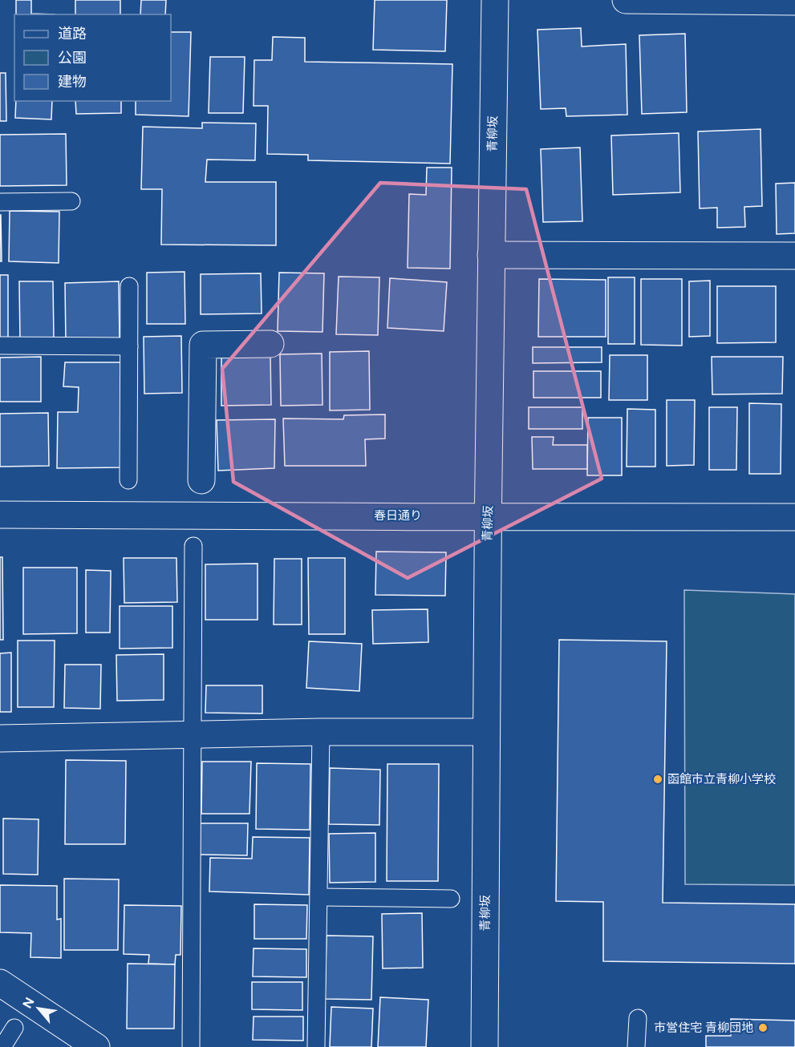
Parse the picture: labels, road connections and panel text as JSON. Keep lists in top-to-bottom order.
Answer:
{
  "streets": {
    "street": ["青柳坂", "春日通り"]
  },
  "crossings": [
    ["青柳坂", "春日通り"]
  ],
  "places": ["函館市立青柳小学校", "市営住宅 青柳団地"],
  "legend": ["道路", "公園", "建物"],
  "north": "top left"
}
